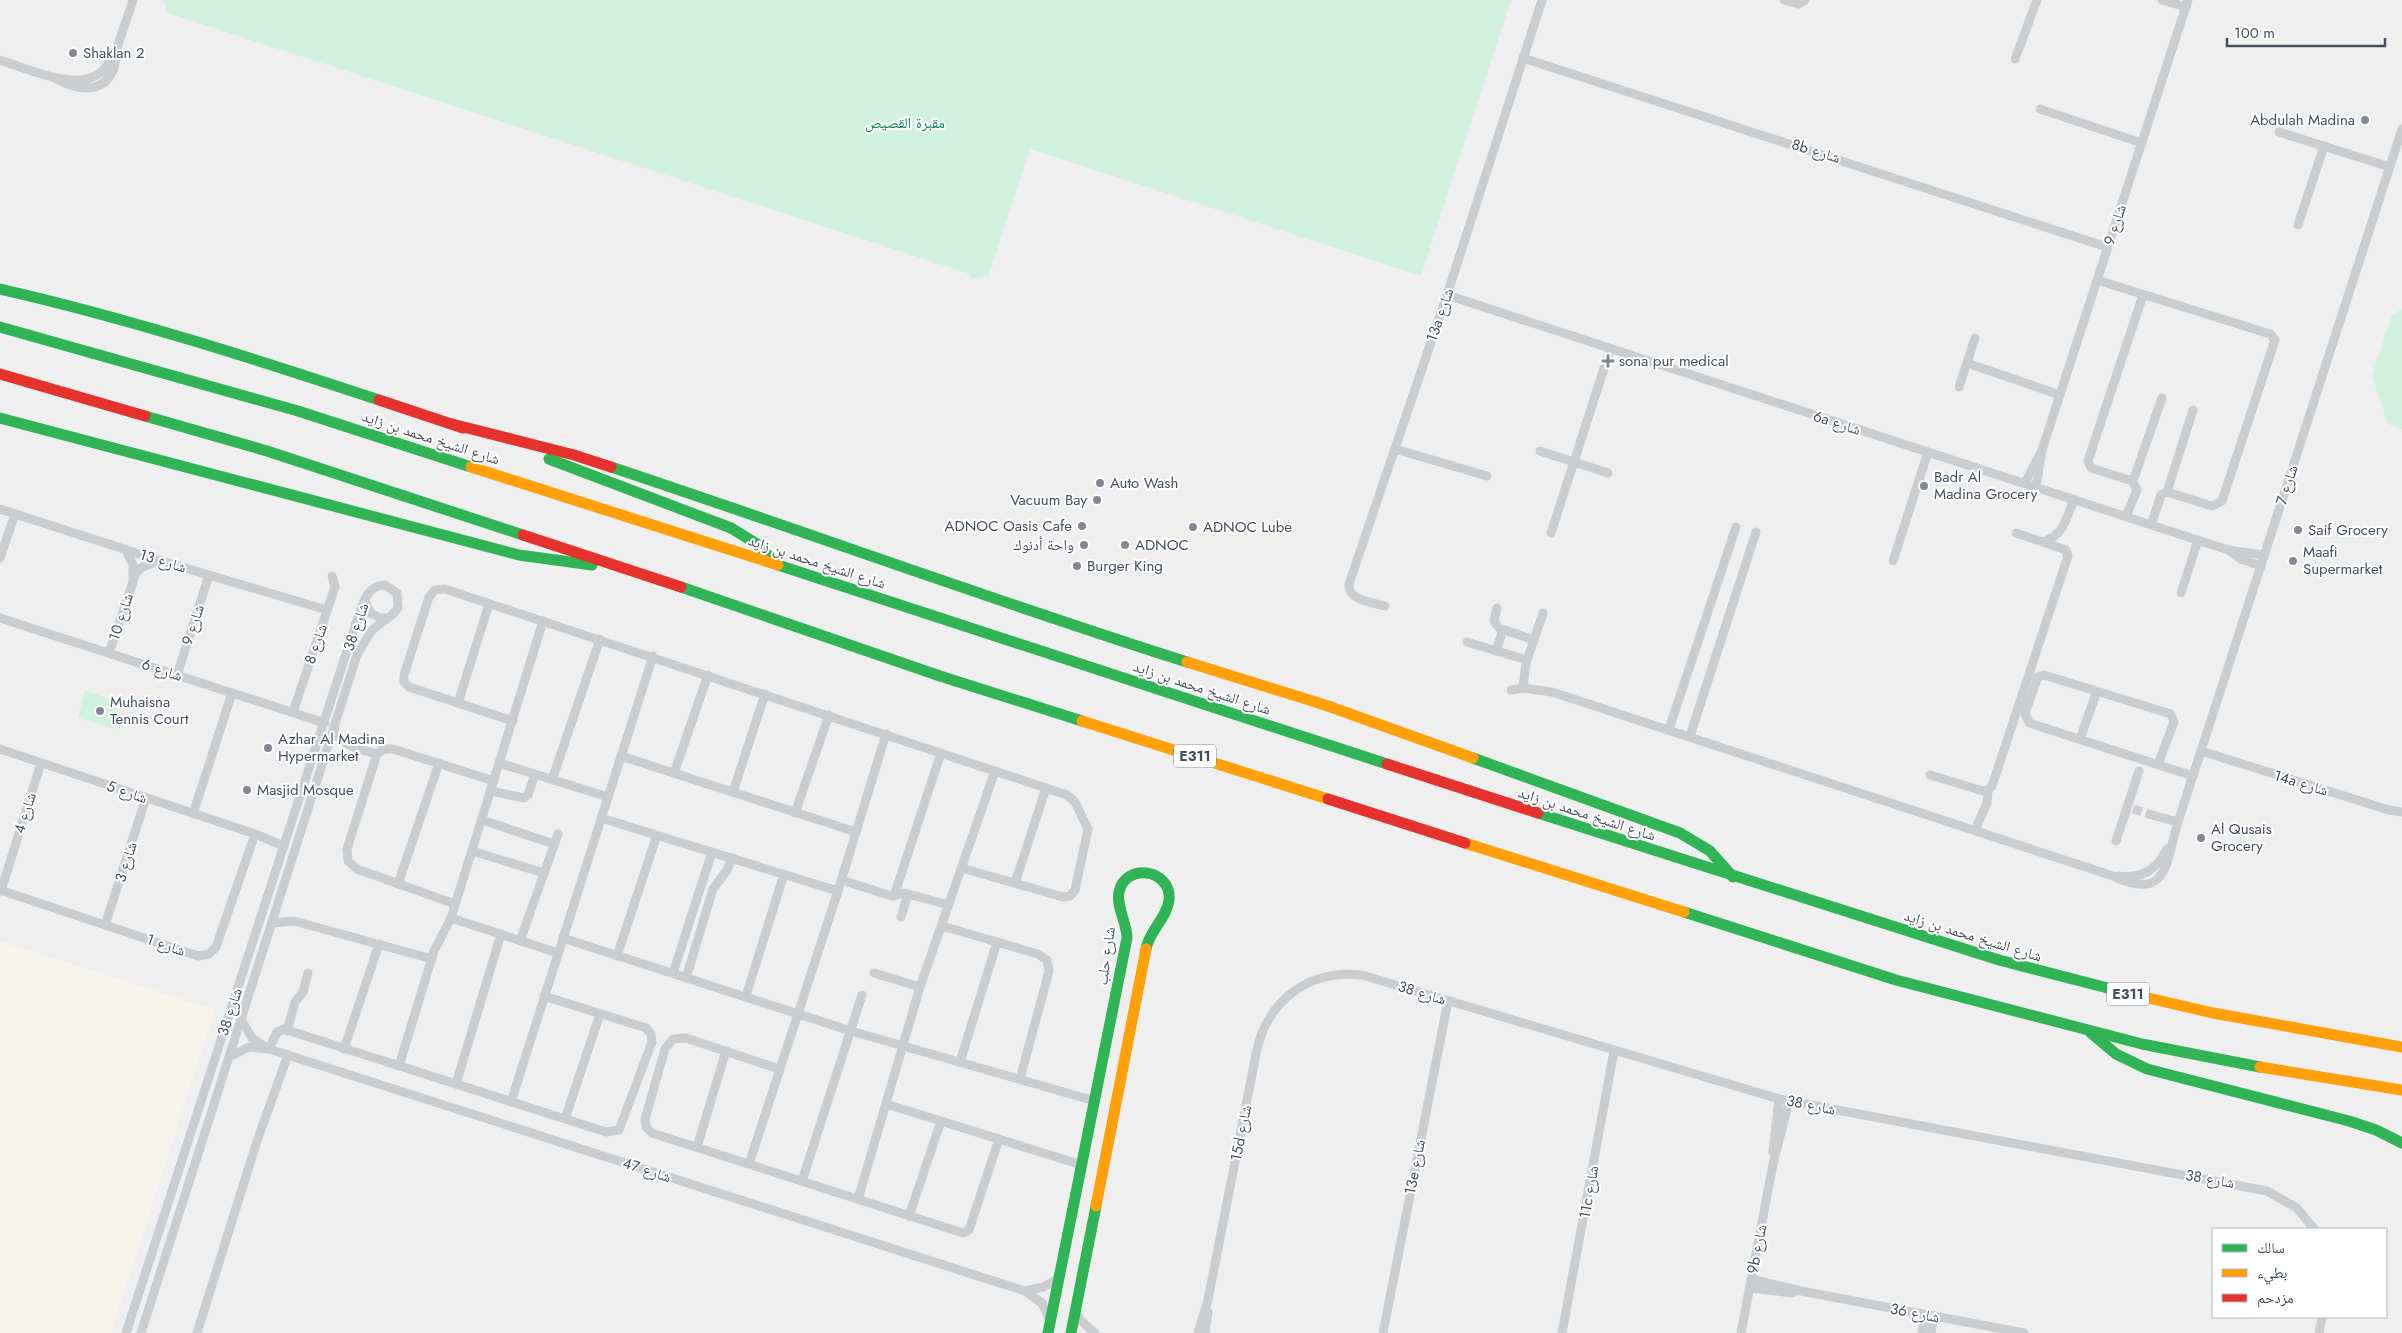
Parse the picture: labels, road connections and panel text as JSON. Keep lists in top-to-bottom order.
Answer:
{
  "streets": {
    "main road": ["شارع الشيخ محمد بن زايد", "E311", "شارع حلب"],
    "street": [
      "8b شارع",
      "شارع 9",
      "13a شارع",
      "6a شارع",
      "شارع 7",
      "شارع 13",
      "شارع 10",
      "شارع 38",
      "شارع 8",
      "شارع 6",
      "14a شارع",
      "شارع 5",
      "شارع 4",
      "شارع 3",
      "شارع 1",
      "15d شارع",
      "13e شارع",
      "شارع 47",
      "11c شارع",
      "9b شارع",
      "شارع 36"
    ]
  },
  "crossings": [
    ["8b شارع", "شارع 9"],
    ["8b شارع", "13a شارع"],
    ["شارع 9", "6a شارع"],
    ["شارع 9", "شارع 13"],
    ["شارع 9", "شارع 6"],
    ["13a شارع", "6a شارع"],
    ["6a شارع", "شارع 7"],
    ["شارع 7", "14a شارع"],
    ["شارع 13", "شارع 10"],
    ["شارع 13", "شارع 8"],
    ["شارع 10", "شارع 6"],
    ["شارع 38", "شارع 6"],
    ["شارع 38", "شارع 5"],
    ["شارع 38", "15d شارع"],
    ["شارع 38", "13e شارع"],
    ["شارع 38", "شارع 47"],
    ["شارع 38", "11c شارع"],
    ["شارع 38", "9b شارع"],
    ["شارع 8", "شارع 6"],
    ["شارع 5", "شارع 4"],
    ["شارع 5", "شارع 3"],
    ["شارع 5", "شارع 1"],
    ["شارع 4", "شارع 1"],
    ["شارع 3", "شارع 1"],
    ["شارع حلب", "شارع 47"],
    ["9b شارع", "شارع 36"]
  ],
  "parks": ["مقبرة القصيص"],
  "places": {
    "other": [
      "Shaklan 2",
      "Abdulah Madina",
      "Auto Wash",
      "Badr Al Madina Grocery",
      "Vacuum Bay",
      "ADNOC Oasis Cafe",
      "ADNOC Lube",
      "Saif Grocery",
      "واحة أدنوك",
      "ADNOC",
      "Maafi Supermarket",
      "Burger King",
      "Muhaisna Tennis Court",
      "Azhar Al Madina Hypermarket",
      "Masjid Mosque",
      "Al Qusais Grocery"
    ],
    "health": ["sona pur medical"]
  },
  "legend": ["سالك", "بطيء", "مزدحم"],
  "scale_bar": "100 m"
}
